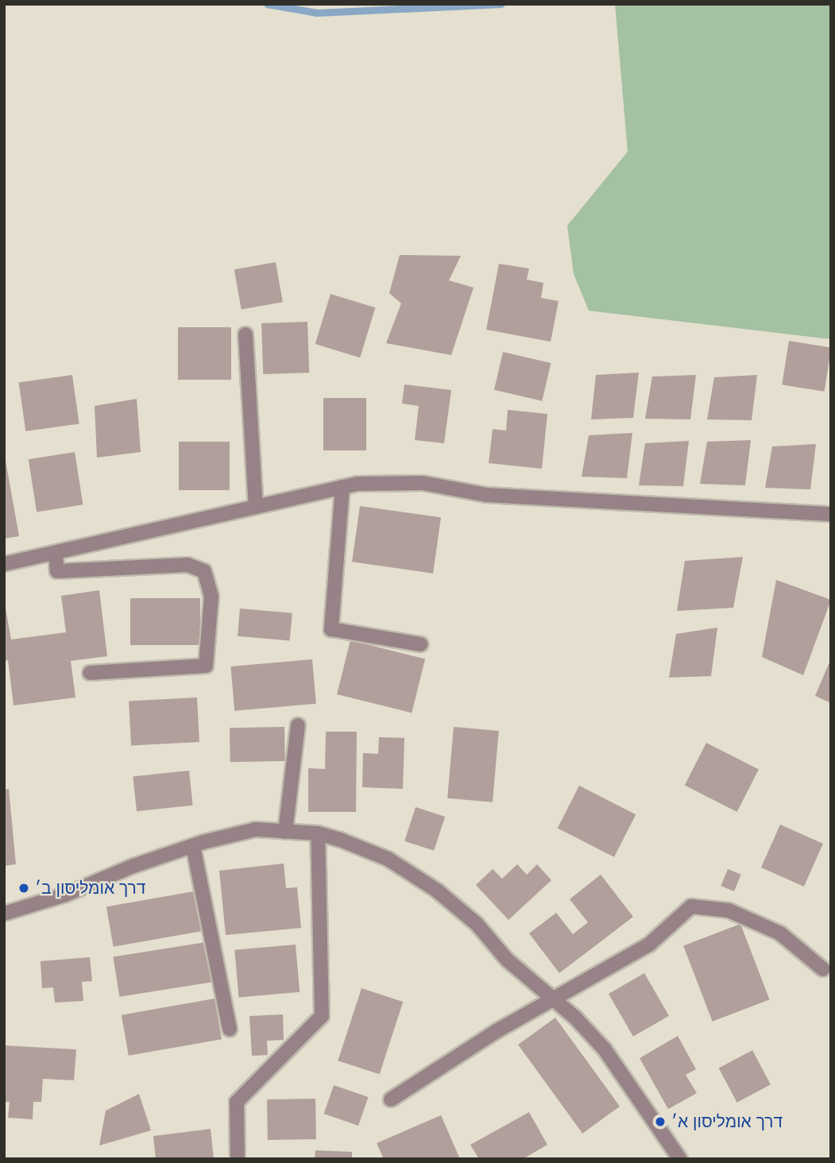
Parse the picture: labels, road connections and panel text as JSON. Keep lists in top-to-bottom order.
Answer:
{
  "places": ["דרך אומליסון ב׳", "דרך אומליסון א׳"]
}
